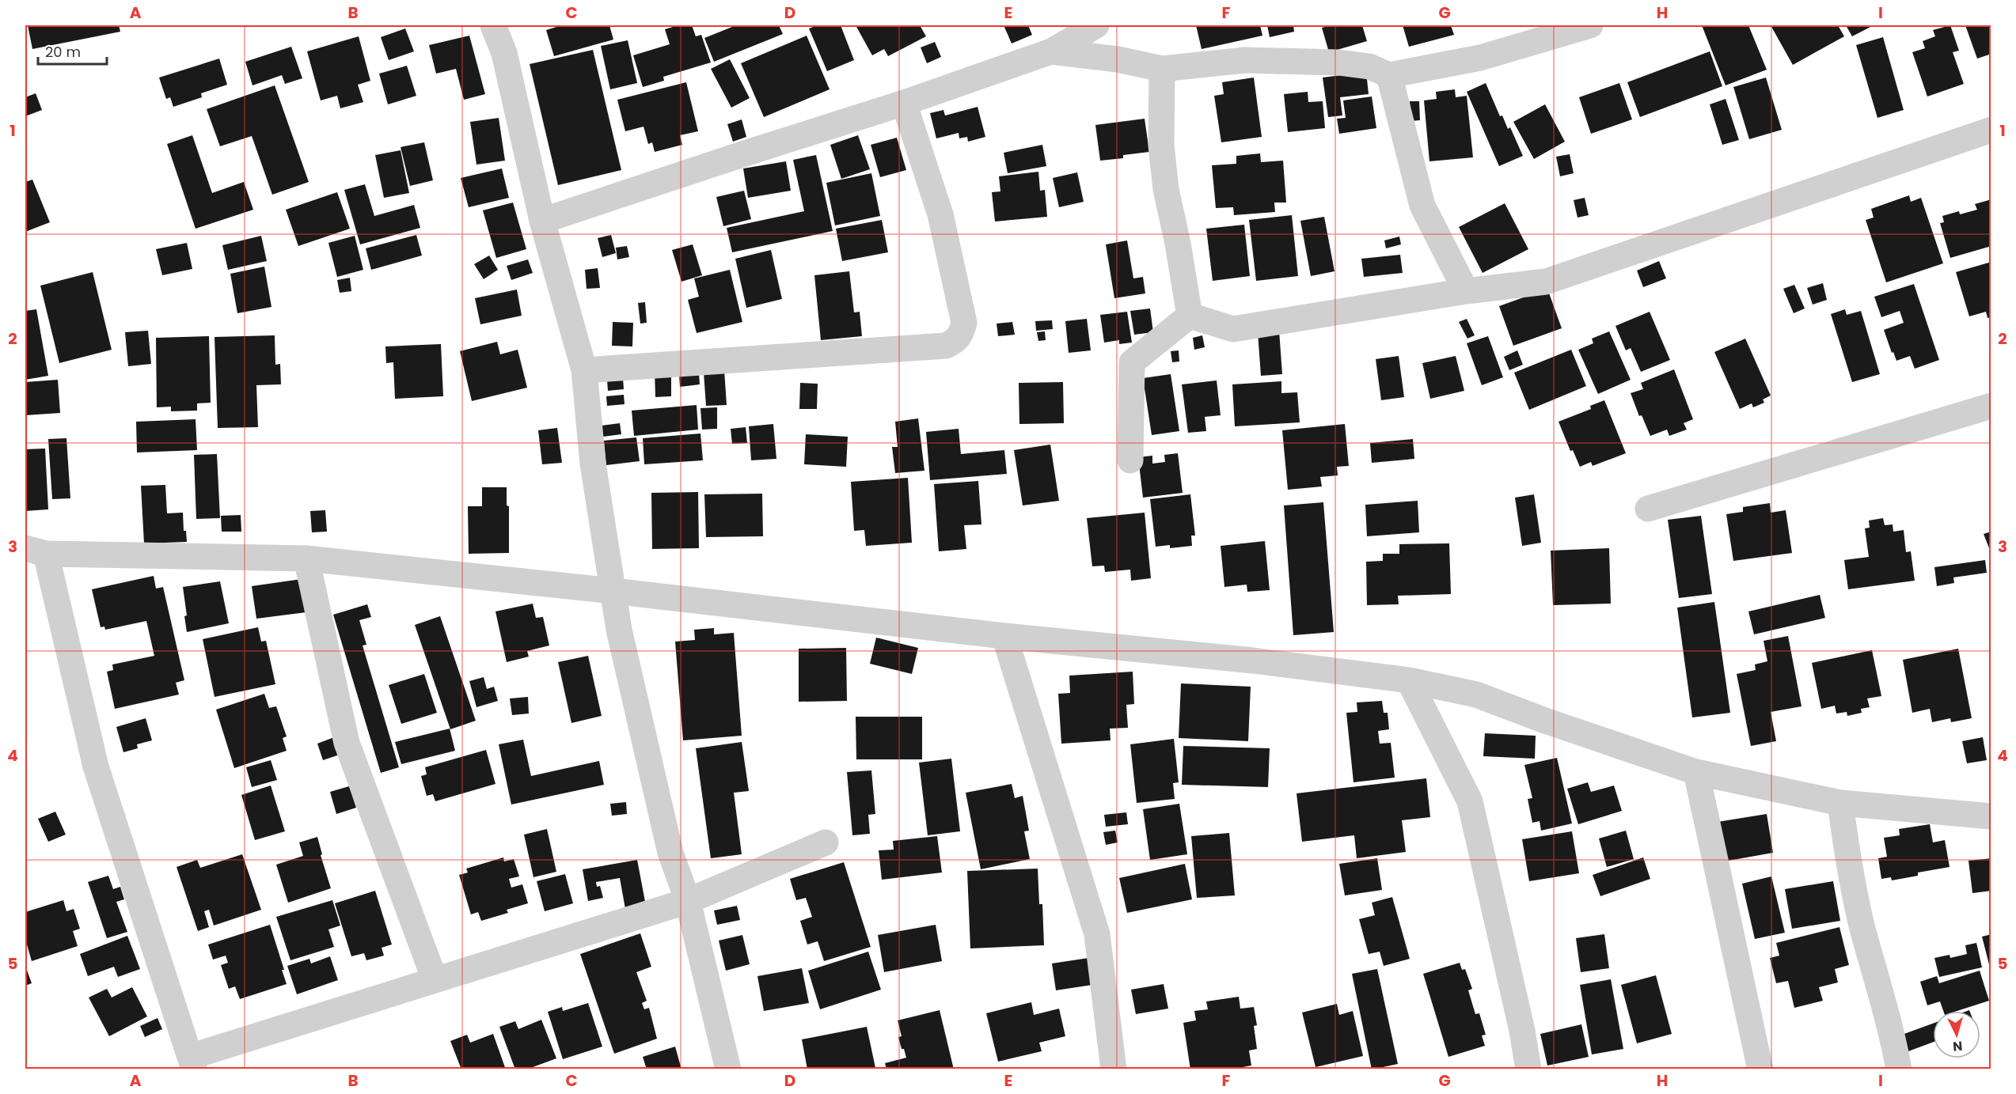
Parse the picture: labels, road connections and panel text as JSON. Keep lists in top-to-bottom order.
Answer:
{
  "scale_bar": "20 m",
  "north": "bottom",
  "grid": {
    "columns": [
      "A",
      "B",
      "C",
      "D",
      "E",
      "F",
      "G",
      "H",
      "I"
    ],
    "rows": [
      "1",
      "2",
      "3",
      "4",
      "5"
    ]
  }
}
